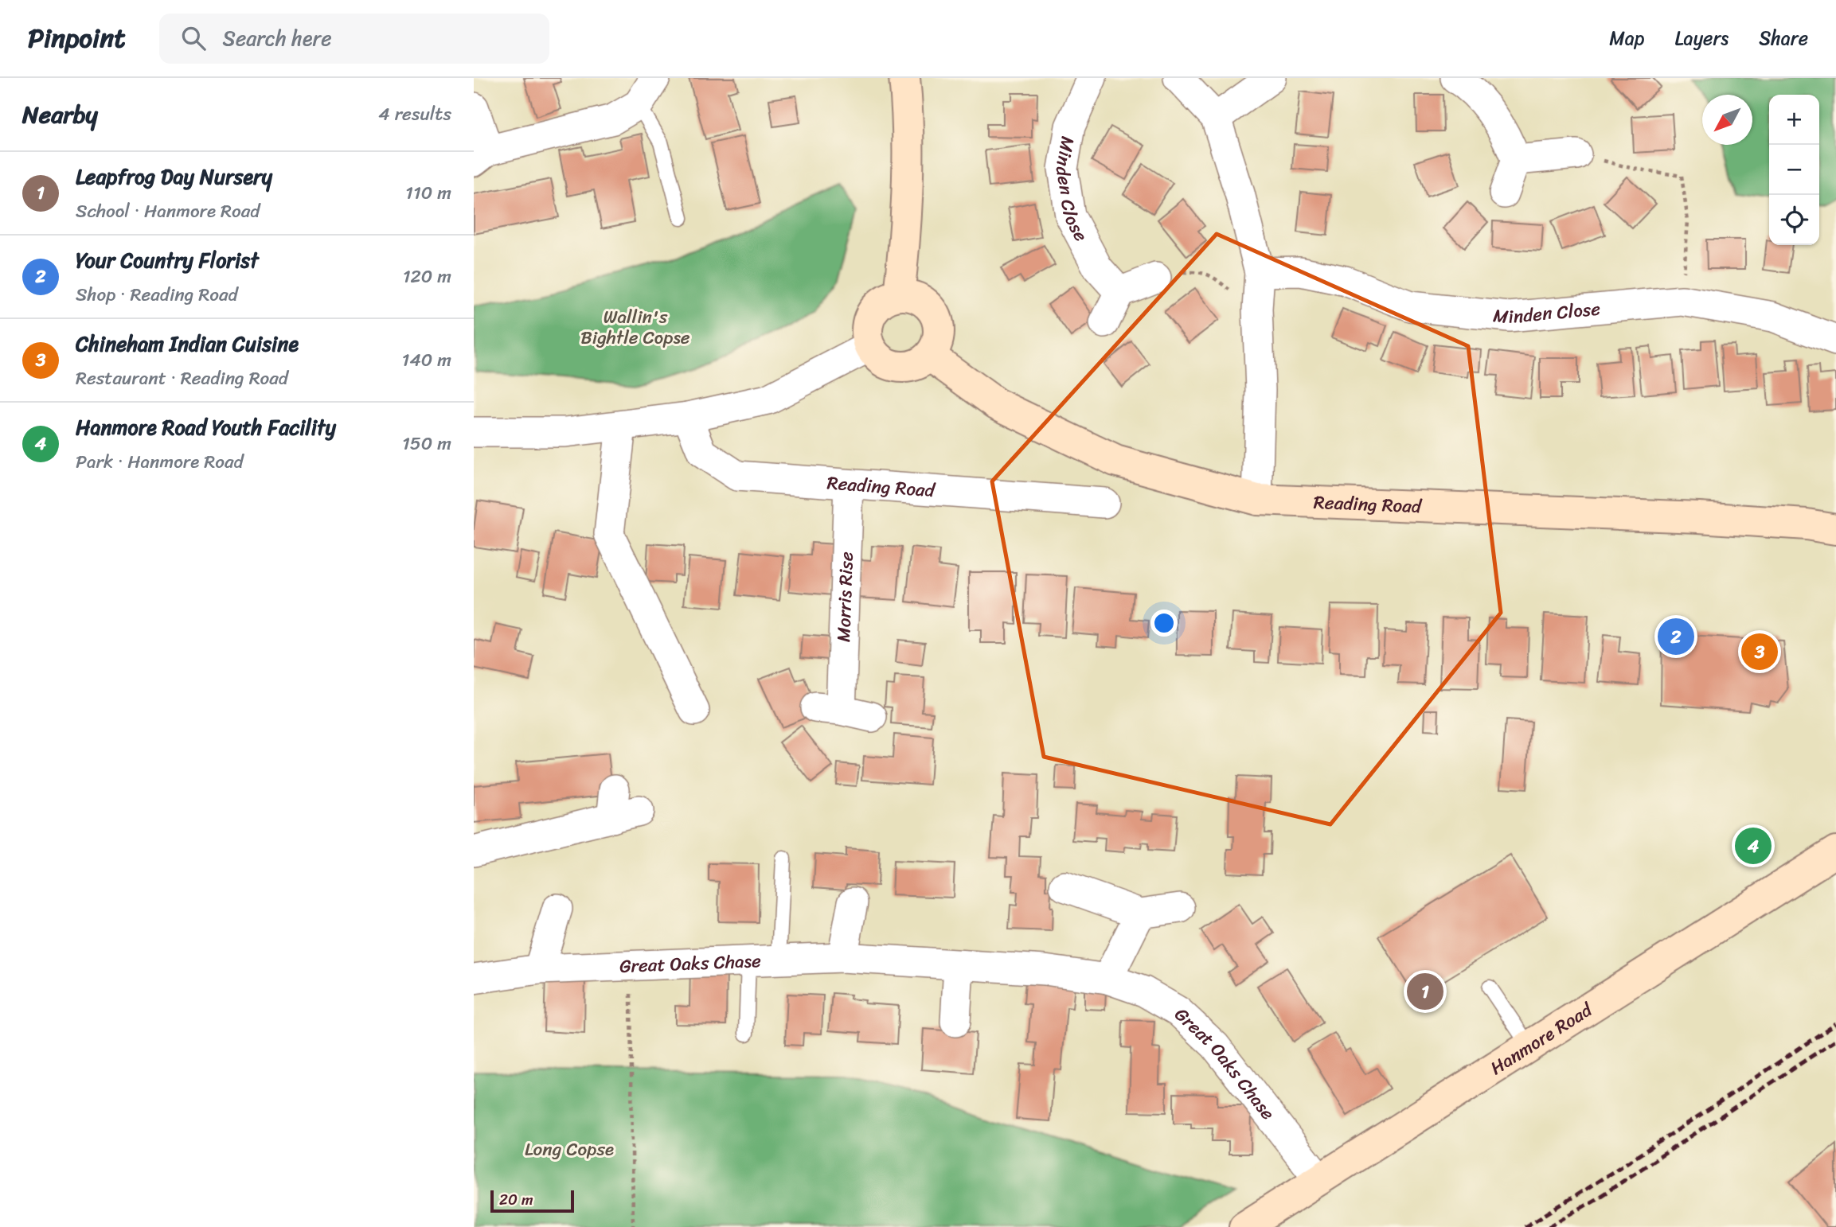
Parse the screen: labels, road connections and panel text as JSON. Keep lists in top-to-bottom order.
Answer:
{
  "streets": {
    "street": [
      "Minden Close",
      "Reading Road",
      "Morris Rise",
      "Great Oaks Chase",
      "Hanmore Road"
    ]
  },
  "crossings": [
    ["Reading Road", "Morris Rise"],
    ["Great Oaks Chase", "Hanmore Road"]
  ],
  "parks": ["Wallin's Bightle Copse", "Long Copse"],
  "scale_bar": "20 m",
  "north": "bottom left",
  "page": {
    "header": "Pinpoint",
    "search": "Search here",
    "nav": ["Map", "Layers", "Share"],
    "heading": ["Nearby", "4 results"],
    "map_buttons": ["+", "−"],
    "list": [
      {
        "mark": "1",
        "name": "Leapfrog Day Nursery",
        "note": "School · Hanmore Road",
        "value": "110 m"
      },
      {
        "mark": "2",
        "name": "Your Country Florist",
        "note": "Shop · Reading Road",
        "value": "120 m"
      },
      {
        "mark": "3",
        "name": "Chineham Indian Cuisine",
        "note": "Restaurant · Reading Road",
        "value": "140 m"
      },
      {
        "mark": "4",
        "name": "Hanmore Road Youth Facility",
        "note": "Park · Hanmore Road",
        "value": "150 m"
      }
    ],
    "pins": [
      "2",
      "3",
      "4",
      "1"
    ],
    "scale": "20 m"
  }
}
